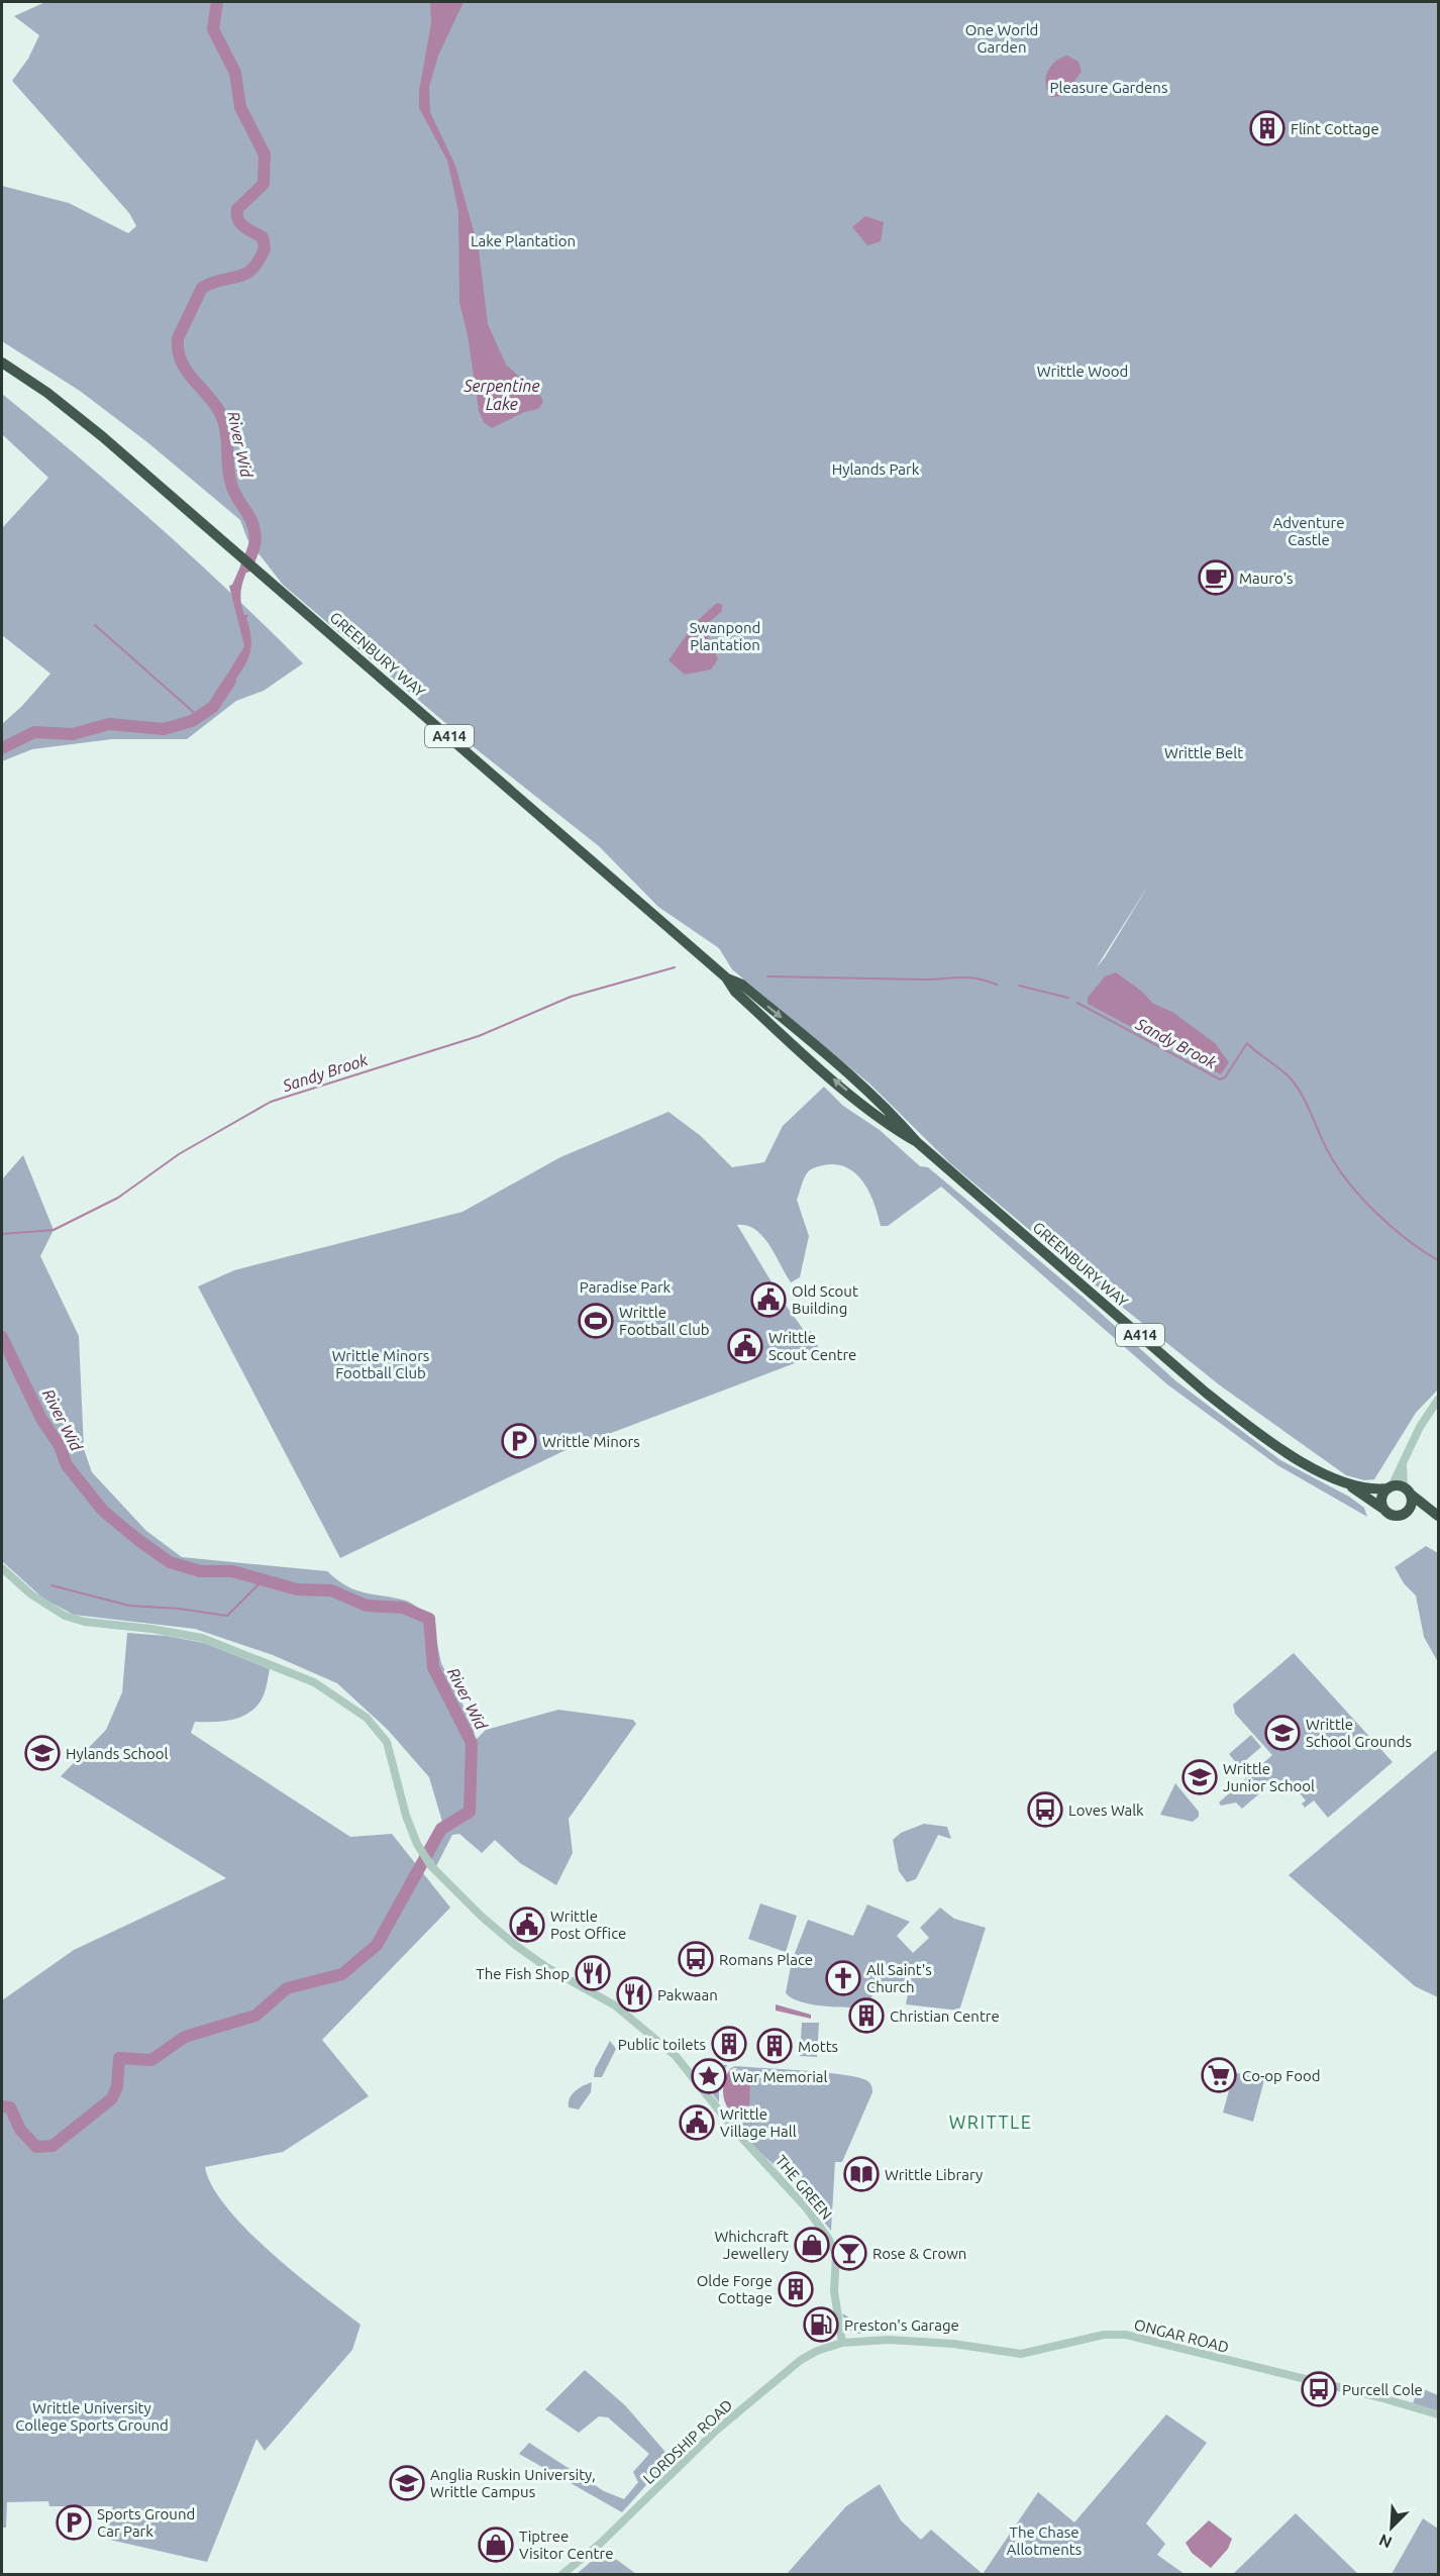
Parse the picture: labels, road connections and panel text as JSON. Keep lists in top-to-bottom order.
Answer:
{
  "streets": {
    "highway": ["GREENBURY WAY", "A414"],
    "street": ["THE GREEN", "ONGAR ROAD", "LORDSHIP ROAD"]
  },
  "crossings": [
    ["THE GREEN", "ONGAR ROAD"],
    ["THE GREEN", "LORDSHIP ROAD"],
    ["ONGAR ROAD", "LORDSHIP ROAD"]
  ],
  "districts": ["WRITTLE"],
  "water": ["Serpentine Lake", "River Wid", "Sandy Brook"],
  "parks": [
    "One World Garden",
    "Pleasure Gardens",
    "Lake Plantation",
    "Writtle Wood",
    "Hylands Park",
    "Adventure Castle",
    "Swanpond Plantation",
    "Writtle Belt",
    "Paradise Park",
    "Writtle Minors Football Club",
    "Writtle University College Sports Ground",
    "The Chase Allotments"
  ],
  "places": {
    "building": [
      "Flint Cottage",
      "Christian Centre",
      "Public toilets",
      "Motts",
      "Olde Forge Cottage"
    ],
    "cafe": ["Mauro's"],
    "public building": [
      "Old Scout Building",
      "Writtle Scout Centre",
      "Writtle Post Office",
      "Writtle Village Hall"
    ],
    "sports": ["Writtle Football Club"],
    "parking": ["Writtle Minors", "Sports Ground Car Park"],
    "school or university": [
      "Writtle School Grounds",
      "Hylands School",
      "Writtle Junior School",
      "Anglia Ruskin University, Writtle Campus"
    ],
    "bus stop": ["Loves Walk", "Romans Place", "Purcell Cole"],
    "restaurant": ["The Fish Shop", "Pakwaan"],
    "church": ["All Saint's Church"],
    "supermarket": ["Co-op Food"],
    "place": ["War Memorial"],
    "library": ["Writtle Library"],
    "shop": ["Whichcraft Jewellery", "Tiptree Visitor Centre"],
    "bar": ["Rose & Crown"],
    "fuel station": ["Preston's Garage"]
  },
  "north": "bottom left"
}
